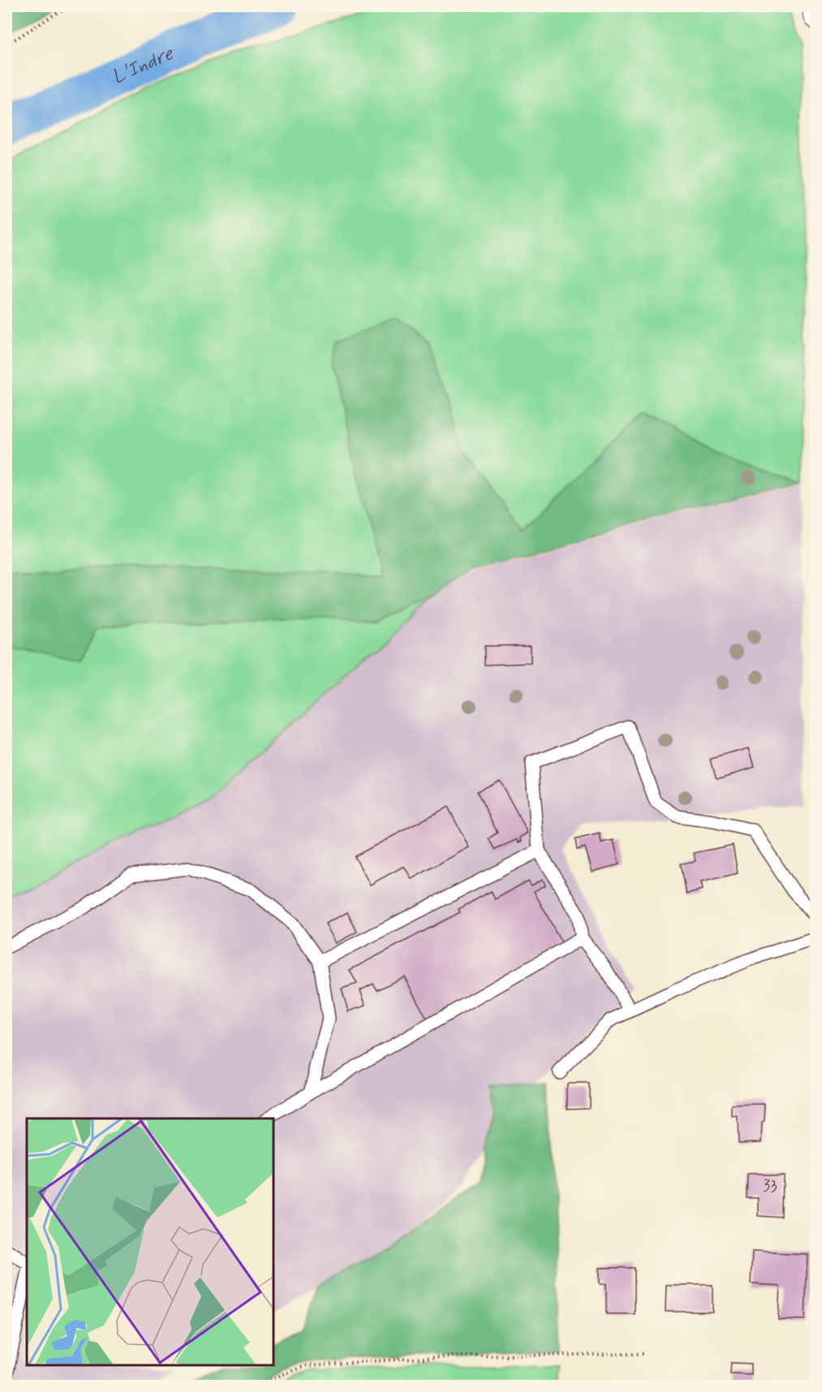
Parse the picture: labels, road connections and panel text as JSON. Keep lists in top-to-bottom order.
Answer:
{
  "water": ["L'Indre"],
  "house_numbers": ["33"]
}
